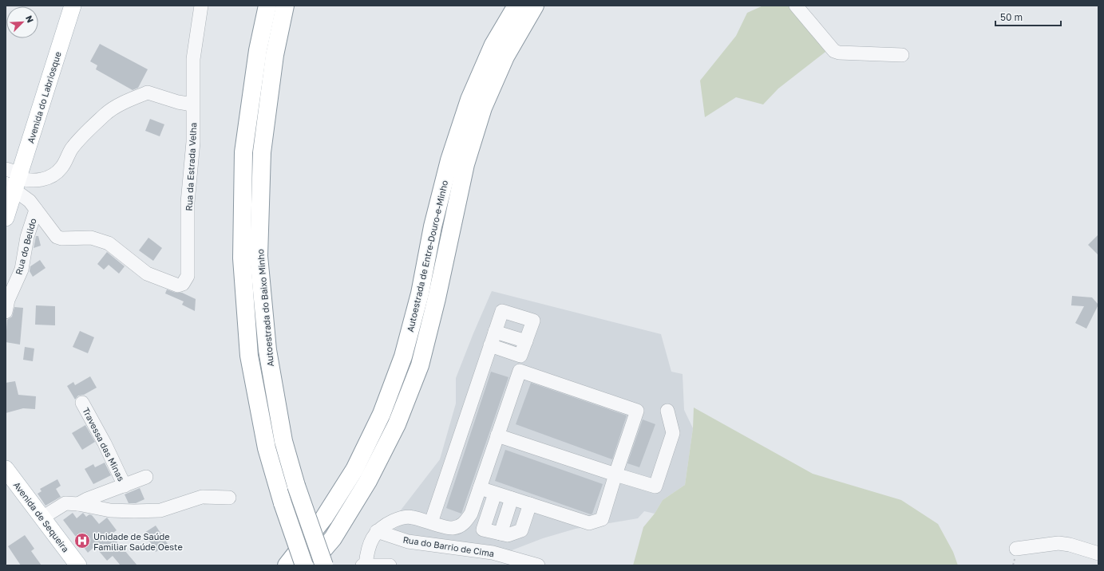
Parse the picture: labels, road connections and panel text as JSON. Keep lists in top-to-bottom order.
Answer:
{
  "streets": {
    "highway": ["Autoestrada de Entre-Douro-e-Minho", "Autoestrada do Baixo Minho"],
    "main road": ["Avenida do Labriosque", "Avenida de Sequeira"],
    "street": [
      "Rua da Estrada Velha",
      "Rua do Belido",
      "Travessa das Minas",
      "Rua do Barrio de Cima"
    ]
  },
  "crossings": [
    ["Avenida do Labriosque", "Rua do Belido"],
    ["Rua da Estrada Velha", "Rua do Belido"]
  ],
  "places": {
    "hospital": ["Unidade de Saúde Familiar Saúde Oeste"]
  },
  "scale_bar": "50 m",
  "north": "top right"
}
